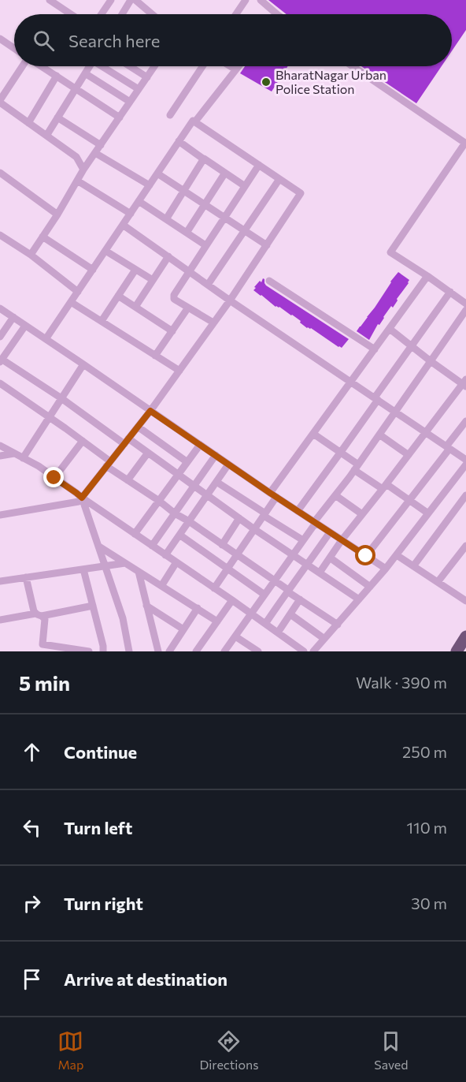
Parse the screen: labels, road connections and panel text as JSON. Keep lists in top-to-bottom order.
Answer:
{
  "places": ["BharatNagar Urban Police Station"],
  "page": {
    "search": "Search here",
    "heading": ["5 min", "Walk · 390 m"],
    "list": [
      ["Continue", "250 m"],
      ["Turn left", "110 m"],
      ["Turn right", "30 m"],
      "Arrive at destination"
    ],
    "nav": ["Map", "Directions", "Saved"]
  }
}
